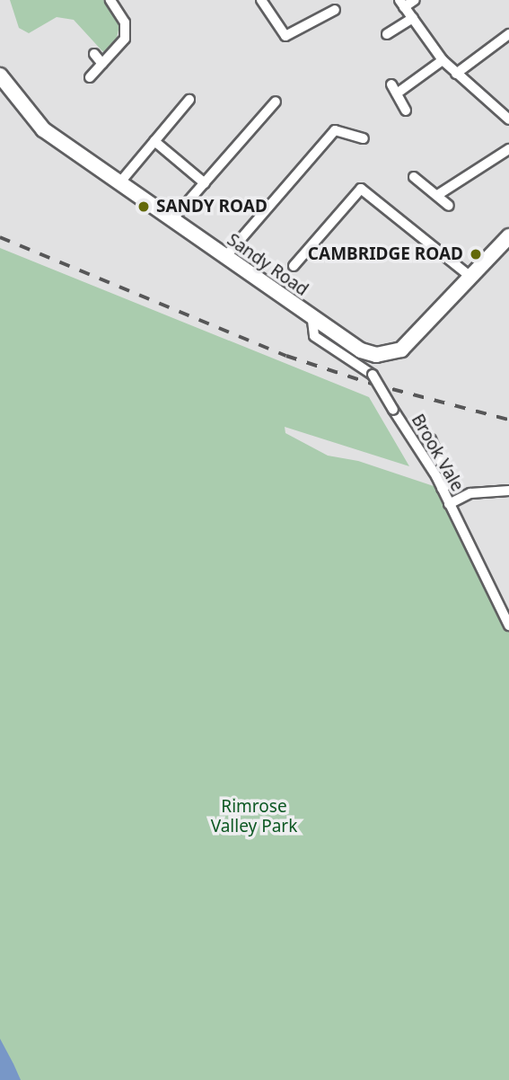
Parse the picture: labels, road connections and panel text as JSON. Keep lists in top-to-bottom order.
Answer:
{
  "streets": {
    "main road": ["Sandy Road"],
    "street": ["Brook Vale"]
  },
  "crossings": [
    ["Sandy Road", "Brook Vale"]
  ],
  "parks": ["Rimrose Valley Park"],
  "places": ["SANDY ROAD", "CAMBRIDGE ROAD"]
}
